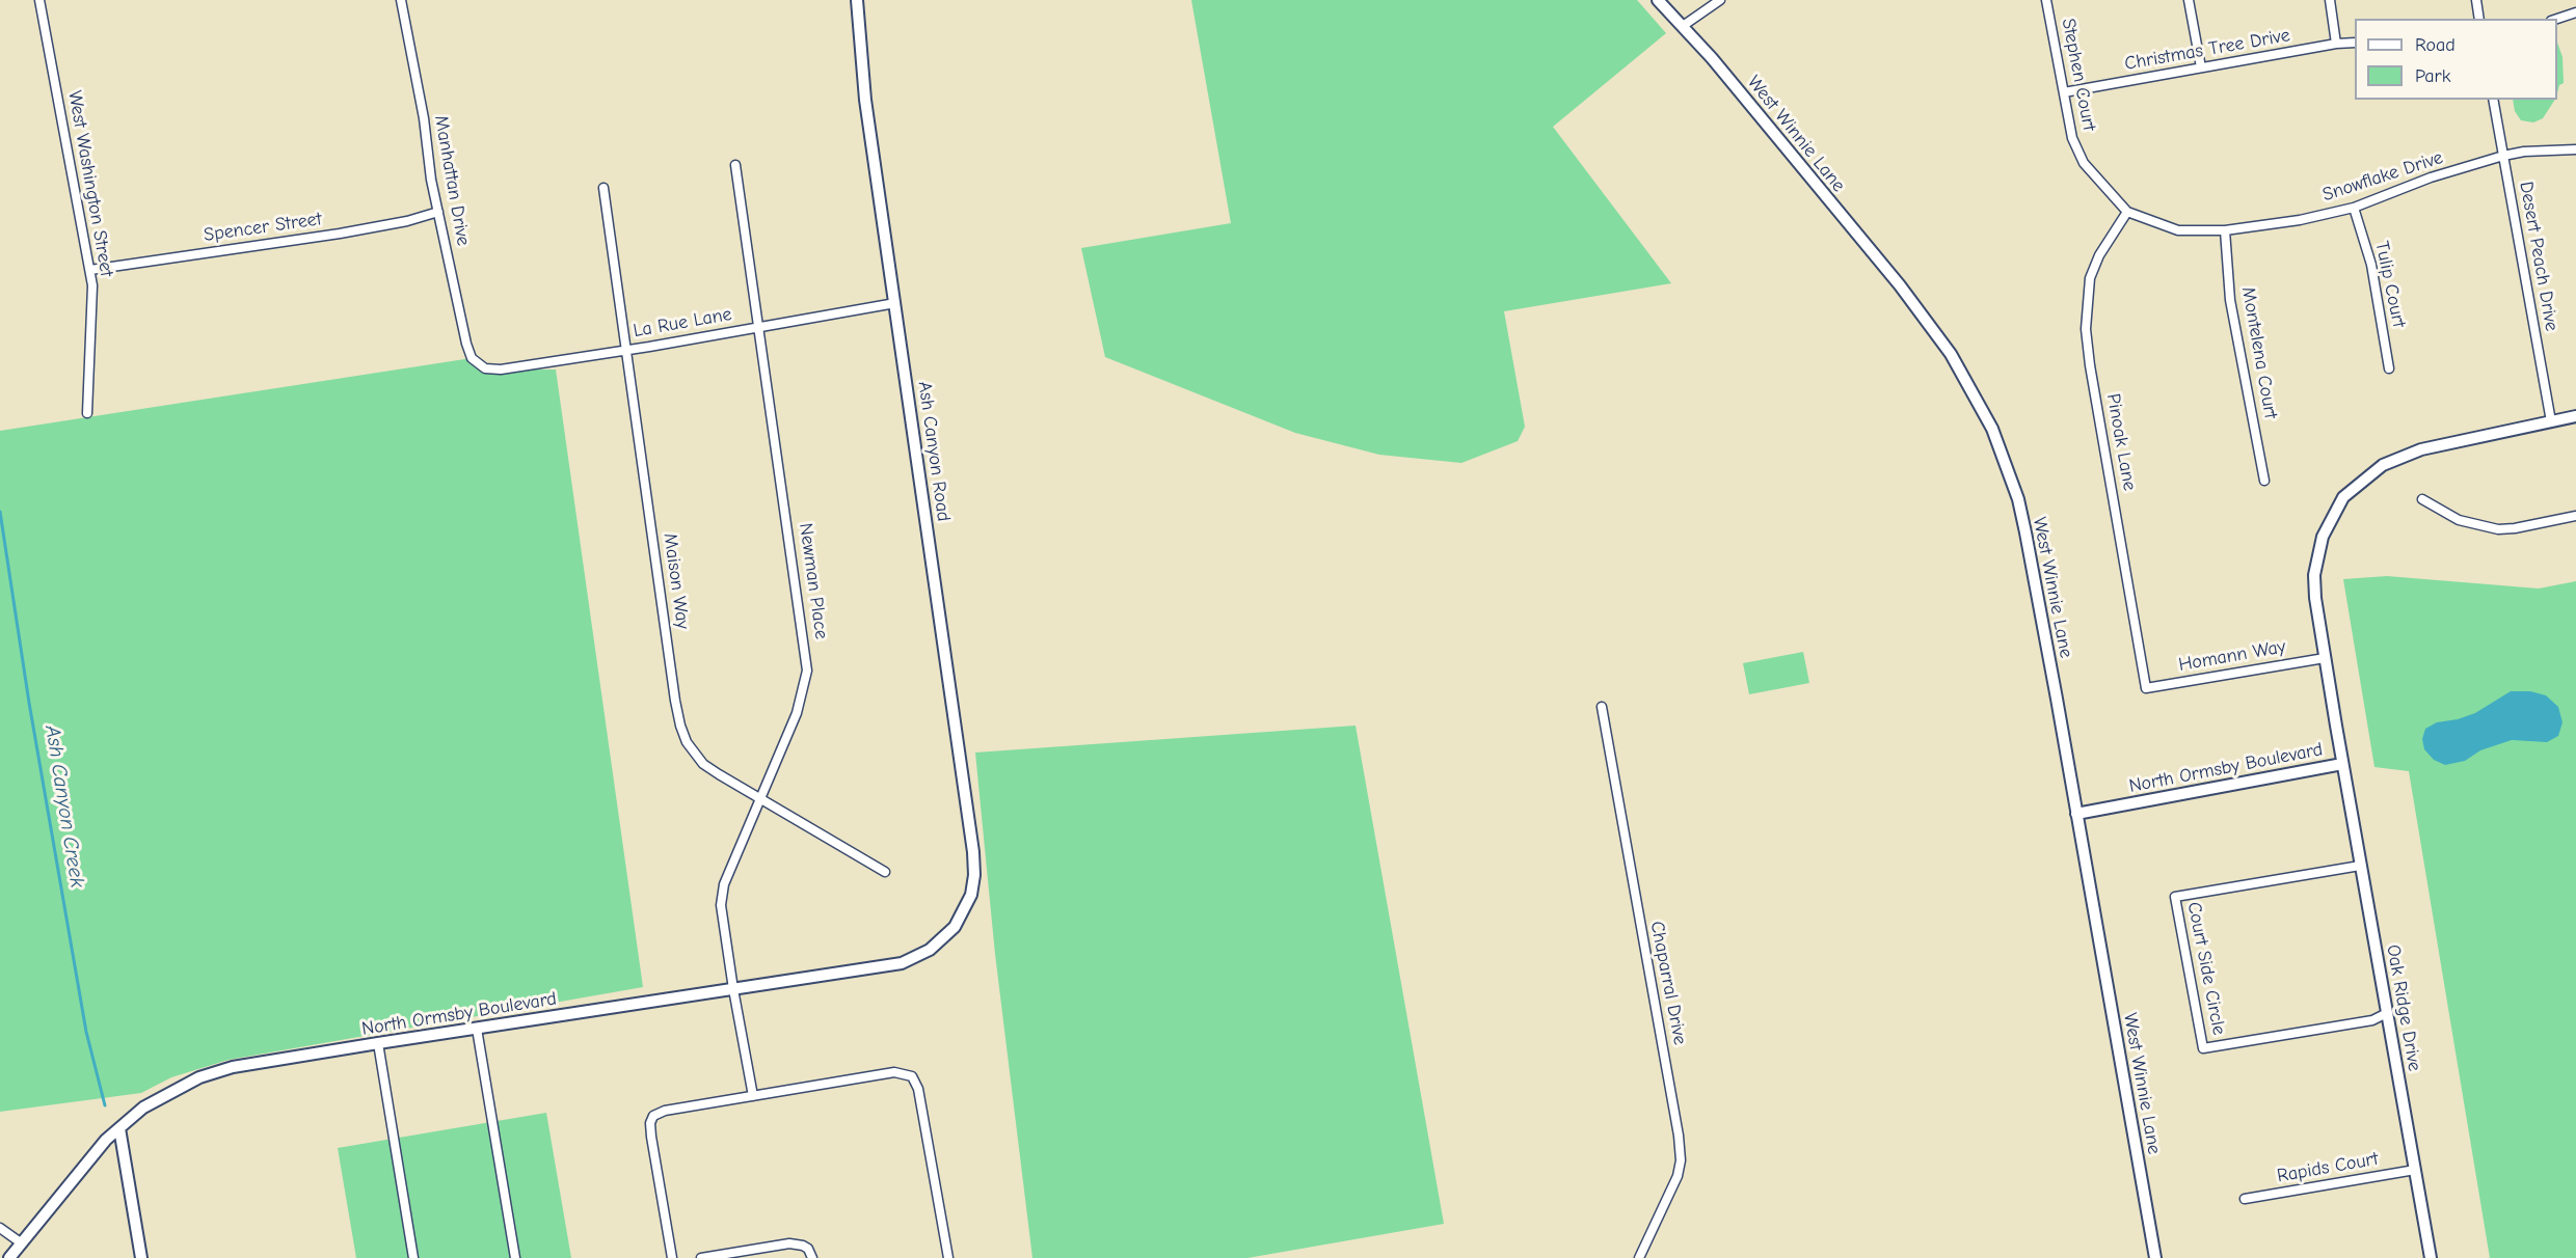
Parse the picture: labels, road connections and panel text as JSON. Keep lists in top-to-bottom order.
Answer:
{
  "streets": {
    "street": [
      "Christmas Tree Drive",
      "Stephen Court",
      "West Winnie Lane",
      "Snowflake Drive",
      "Manhattan Drive",
      "West Washington Street",
      "Spencer Street",
      "Desert Peach Drive",
      "Tulip Court",
      "La Rue Lane",
      "Montelena Court",
      "Pinoak Lane",
      "Ash Canyon Road",
      "Maison Way",
      "Newman Place",
      "Homann Way",
      "North Ormsby Boulevard",
      "Court Side Circle",
      "Chaparral Drive",
      "Oak Ridge Drive",
      "Rapids Court"
    ]
  },
  "crossings": [
    ["Christmas Tree Drive", "Stephen Court"],
    ["Stephen Court", "Snowflake Drive"],
    ["Stephen Court", "Pinoak Lane"],
    ["West Winnie Lane", "North Ormsby Boulevard"],
    ["Snowflake Drive", "Desert Peach Drive"],
    ["Snowflake Drive", "Tulip Court"],
    ["Snowflake Drive", "Montelena Court"],
    ["Snowflake Drive", "Pinoak Lane"],
    ["Manhattan Drive", "Spencer Street"],
    ["Manhattan Drive", "La Rue Lane"],
    ["West Washington Street", "Spencer Street"],
    ["Desert Peach Drive", "North Ormsby Boulevard"],
    ["La Rue Lane", "Ash Canyon Road"],
    ["La Rue Lane", "Maison Way"],
    ["La Rue Lane", "Newman Place"],
    ["Pinoak Lane", "Homann Way"],
    ["Ash Canyon Road", "North Ormsby Boulevard"],
    ["Maison Way", "Newman Place"],
    ["Newman Place", "North Ormsby Boulevard"],
    ["Homann Way", "North Ormsby Boulevard"],
    ["North Ormsby Boulevard", "Oak Ridge Drive"],
    ["Court Side Circle", "Oak Ridge Drive"],
    ["Oak Ridge Drive", "Rapids Court"]
  ],
  "water": ["Ash Canyon Creek"],
  "legend": ["Road", "Park"]
}
